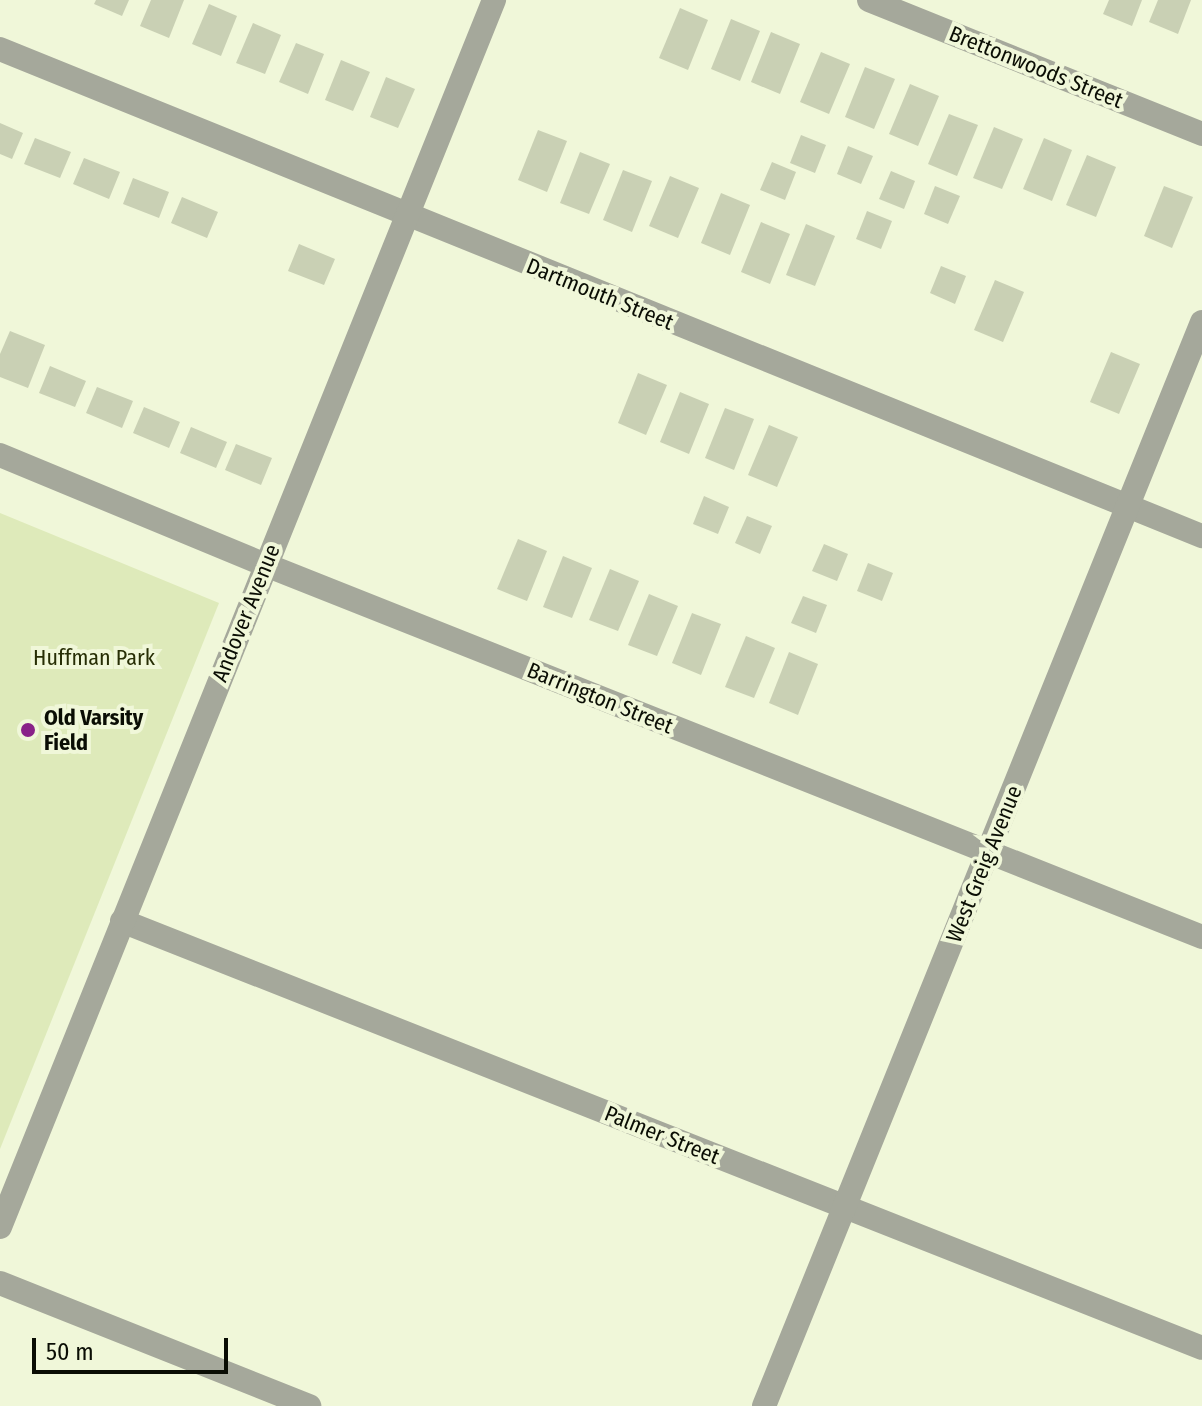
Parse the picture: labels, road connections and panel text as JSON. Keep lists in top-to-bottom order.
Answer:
{
  "streets": {
    "street": [
      "Brettonwoods Street",
      "Dartmouth Street",
      "Andover Avenue",
      "Barrington Street",
      "West Greig Avenue",
      "Palmer Street"
    ]
  },
  "crossings": [
    ["Dartmouth Street", "Andover Avenue"],
    ["Dartmouth Street", "West Greig Avenue"],
    ["Andover Avenue", "Barrington Street"],
    ["Andover Avenue", "Palmer Street"],
    ["Barrington Street", "West Greig Avenue"],
    ["West Greig Avenue", "Palmer Street"]
  ],
  "parks": ["Huffman Park"],
  "places": ["Old Varsity Field"],
  "scale_bar": "50 m"
}
